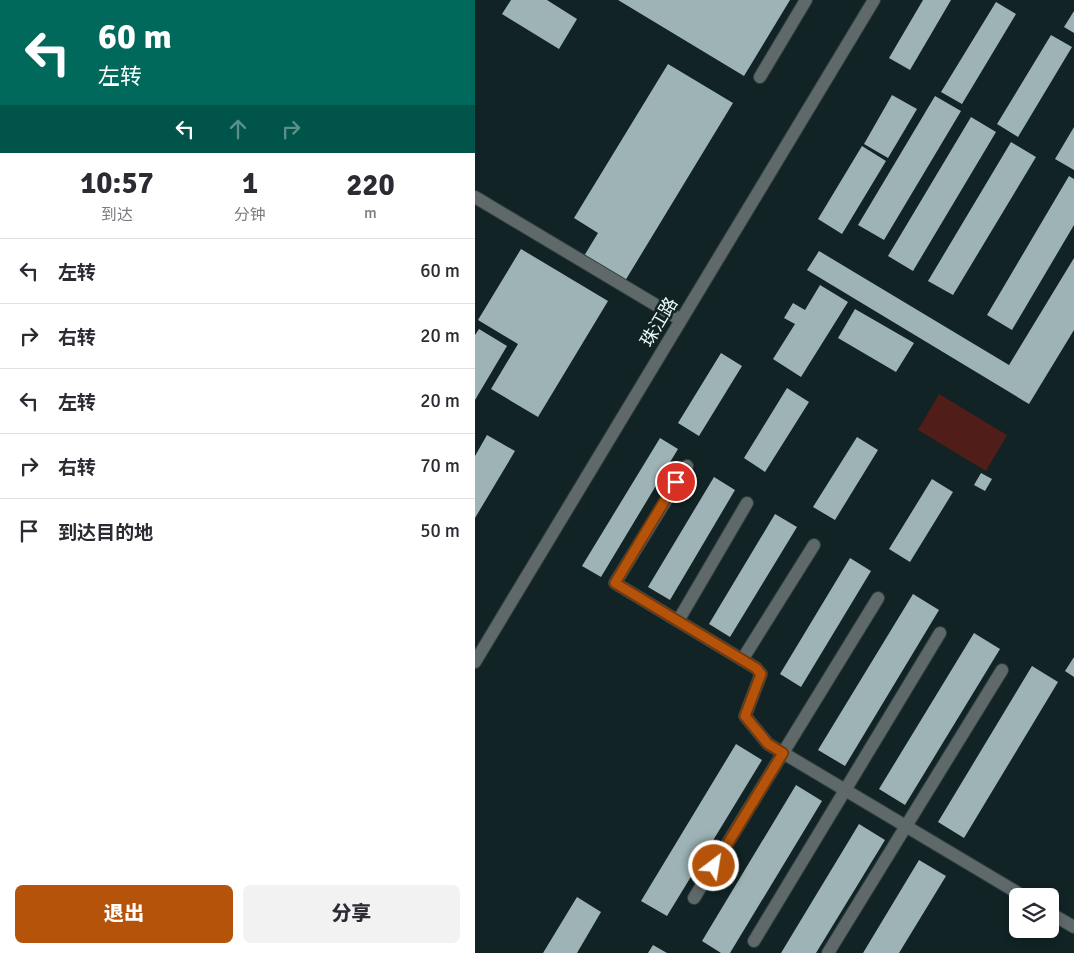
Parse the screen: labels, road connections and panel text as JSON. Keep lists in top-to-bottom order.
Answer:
{
  "streets": {
    "street": ["珠江路"]
  },
  "page": {
    "turn": ["60 m", "左转"],
    "eta": [
      "10:57",
      "到达",
      "1",
      "分钟",
      "220",
      "m"
    ],
    "list": [
      {
        "name": "左转",
        "value": "60 m"
      },
      {
        "name": "右转",
        "value": "20 m"
      },
      {
        "name": "左转",
        "value": "20 m"
      },
      {
        "name": "右转",
        "value": "70 m"
      },
      {
        "name": "到达目的地",
        "value": "50 m"
      }
    ],
    "buttons": ["退出", "分享"]
  }
}
